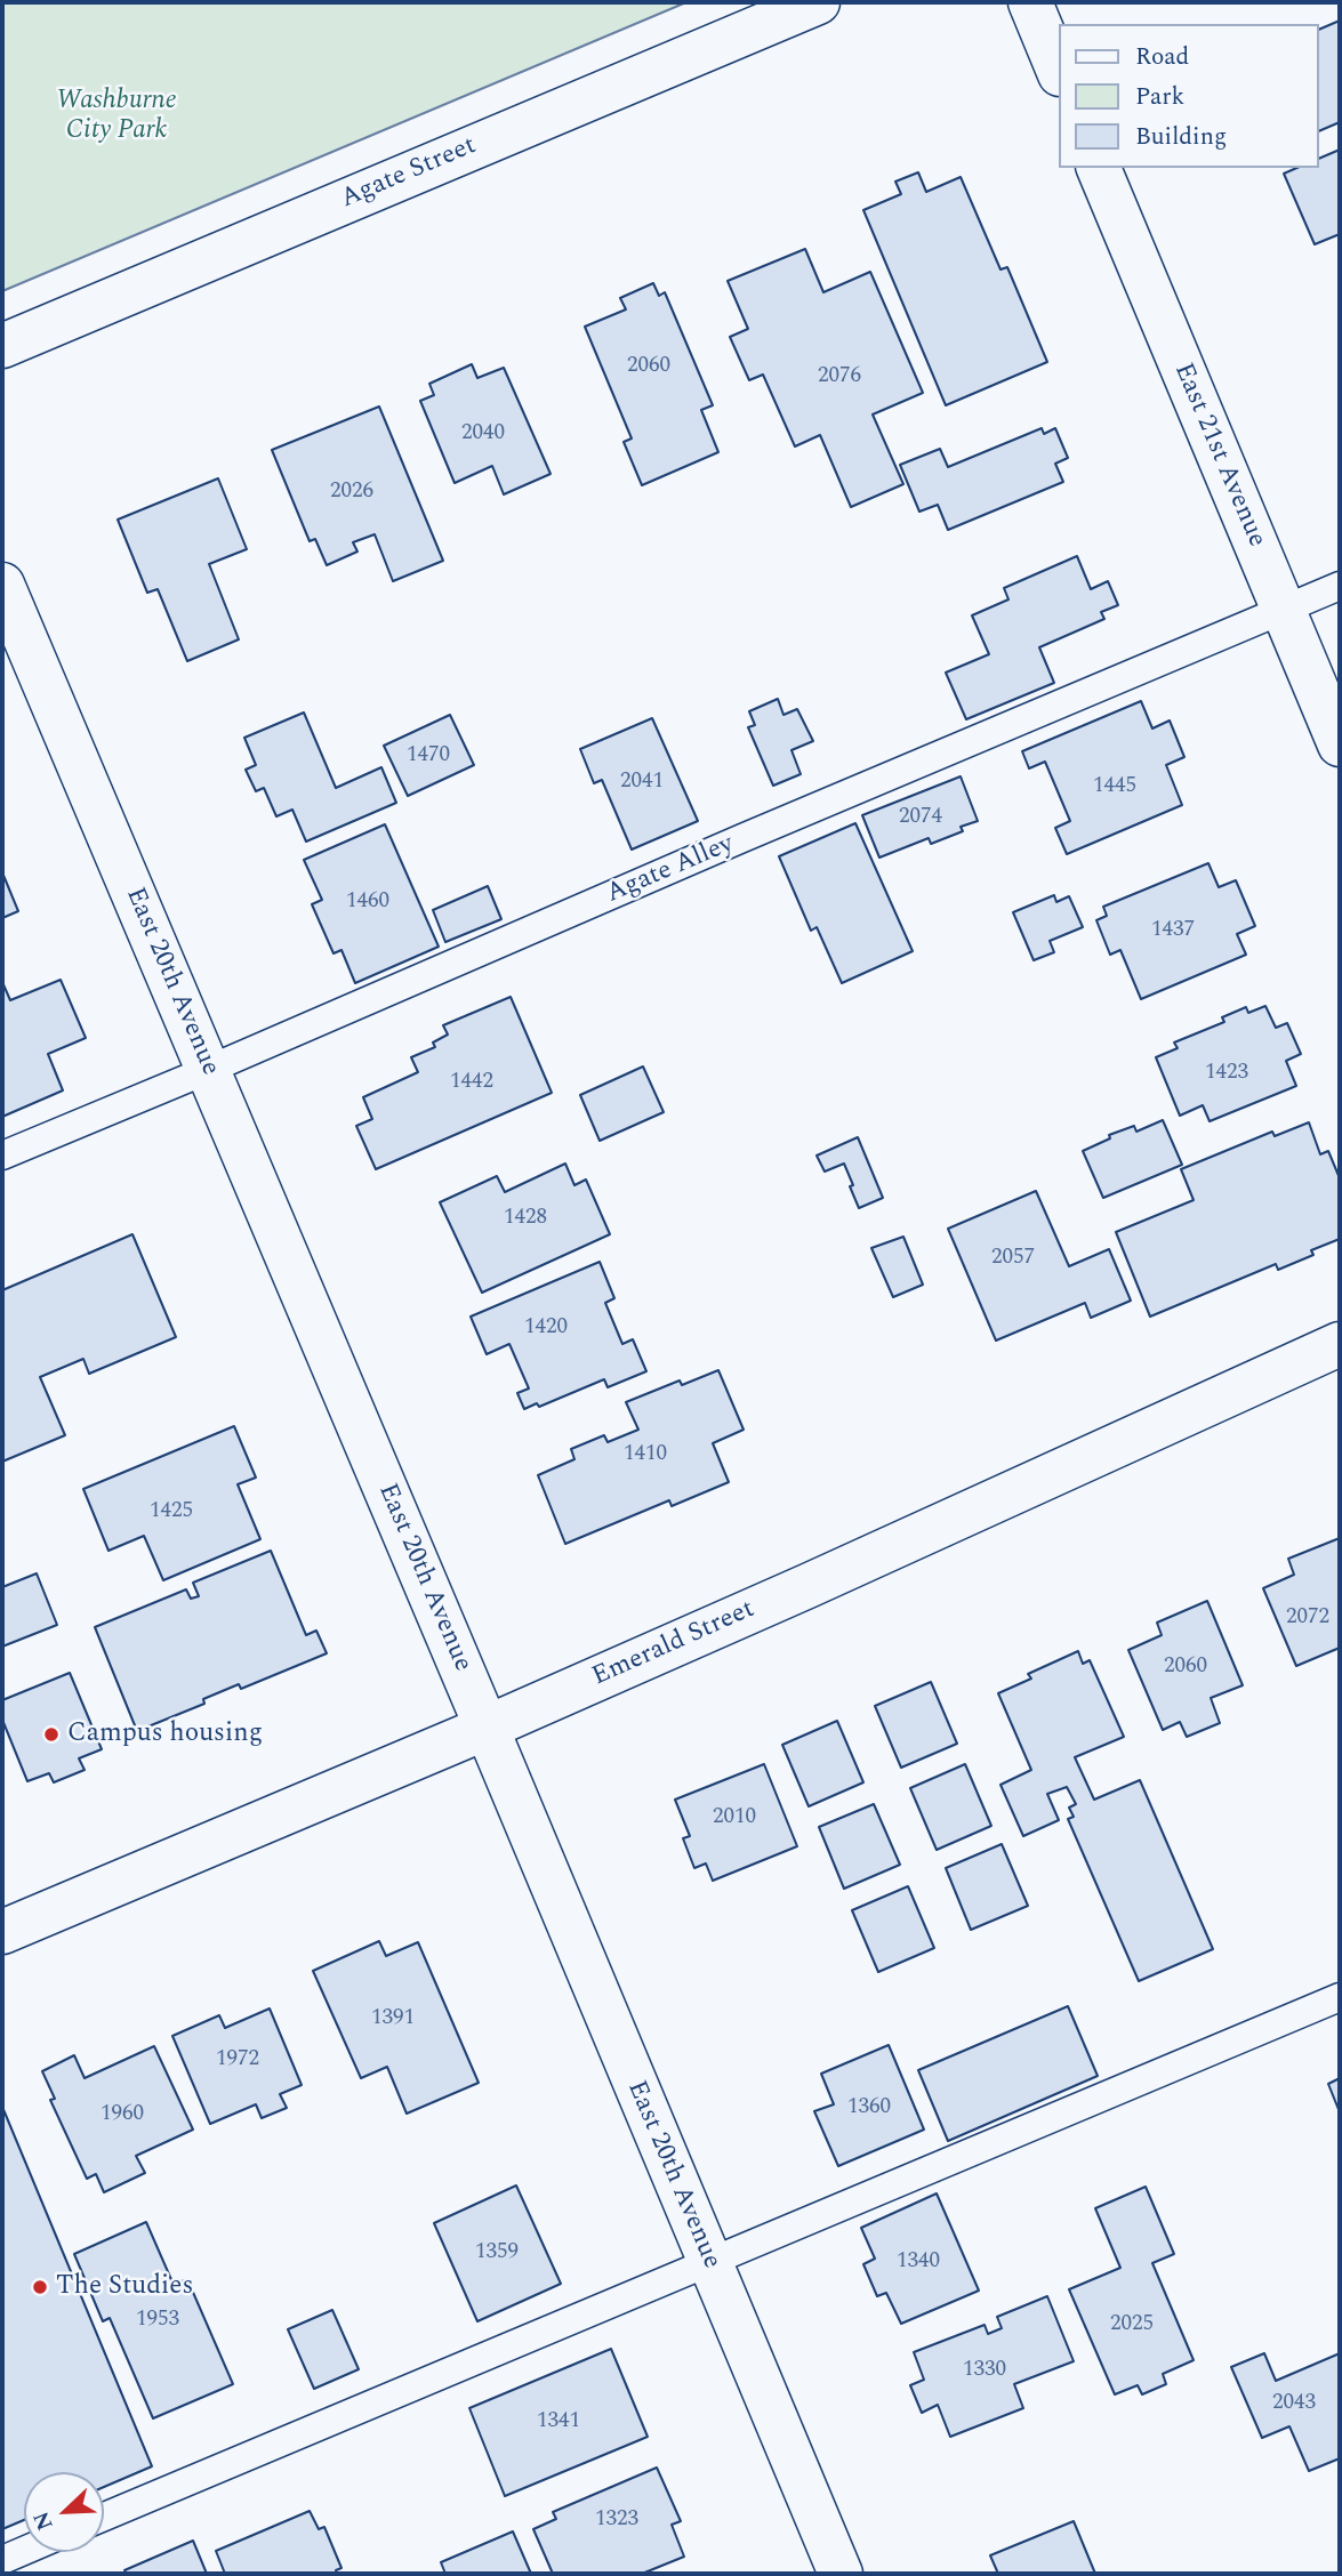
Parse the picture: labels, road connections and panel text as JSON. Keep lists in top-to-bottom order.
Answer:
{
  "streets": {
    "street": [
      "Agate Street",
      "East 21st Avenue",
      "East 20th Avenue",
      "Emerald Street"
    ],
    "lane": ["Agate Alley"]
  },
  "crossings": [
    ["East 21st Avenue", "Agate Alley"],
    ["Agate Alley", "East 20th Avenue"],
    ["East 20th Avenue", "Emerald Street"]
  ],
  "parks": ["Washburne City Park"],
  "places": ["Campus housing", "The Studies"],
  "house_numbers": [
    "2060",
    "2076",
    "2040",
    "2026",
    "1470",
    "2041",
    "1445",
    "2074",
    "1460",
    "1437",
    "1423",
    "1442",
    "1428",
    "2057",
    "1420",
    "1410",
    "1425",
    "2072",
    "2060",
    "2010",
    "1391",
    "1972",
    "1360",
    "1960",
    "1359",
    "1340",
    "1953",
    "2025",
    "1330",
    "2043",
    "1341",
    "1323"
  ],
  "legend": ["Road", "Park", "Building"],
  "north": "bottom left"
}
